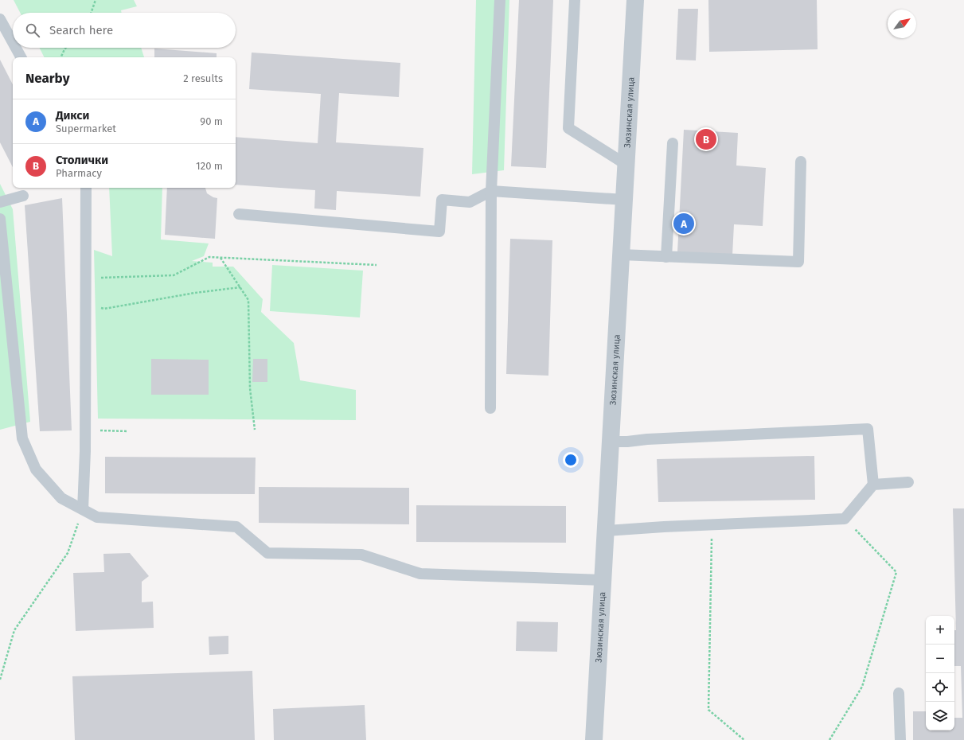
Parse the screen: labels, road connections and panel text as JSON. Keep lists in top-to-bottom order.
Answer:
{
  "streets": {
    "street": ["Зюзинская улица"]
  },
  "north": "top right",
  "page": {
    "search": "Search here",
    "heading": ["Nearby", "2 results"],
    "list": [
      {
        "mark": "A",
        "name": "Дикси",
        "note": "Supermarket",
        "value": "90 m"
      },
      {
        "mark": "B",
        "name": "Столички",
        "note": "Pharmacy",
        "value": "120 m"
      }
    ],
    "pins": ["B", "A"],
    "map_buttons": ["+", "−"]
  }
}
